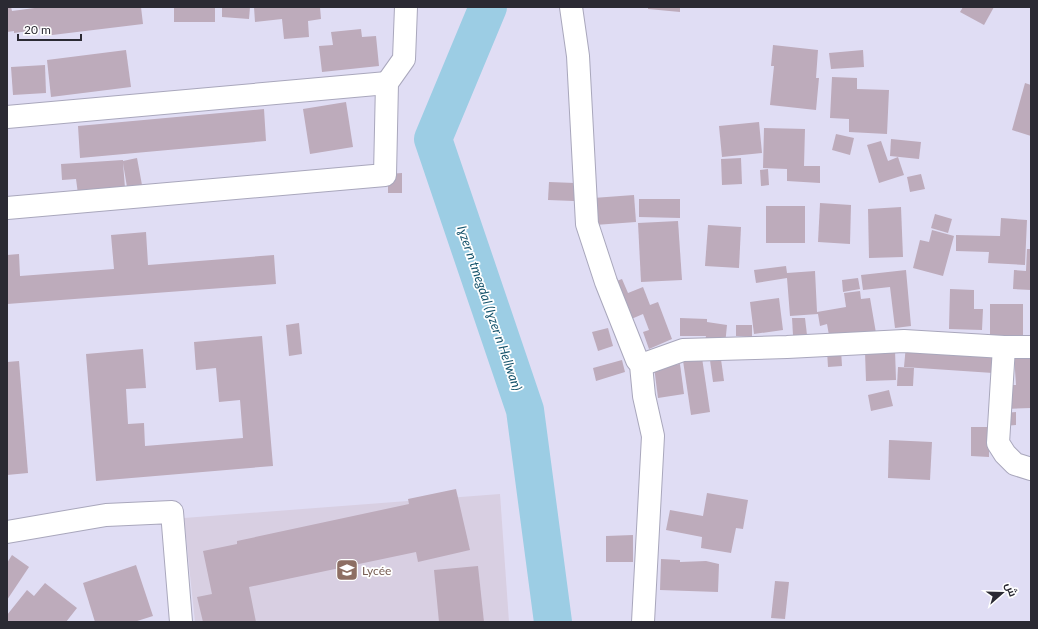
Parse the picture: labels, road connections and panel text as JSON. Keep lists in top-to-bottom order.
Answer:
{
  "water": ["Iɣzer n tmegdal (Iɣzer n Hellwan)"],
  "places": {
    "school or university": ["Lycée"]
  },
  "scale_bar": "20 m",
  "north": "right"
}
